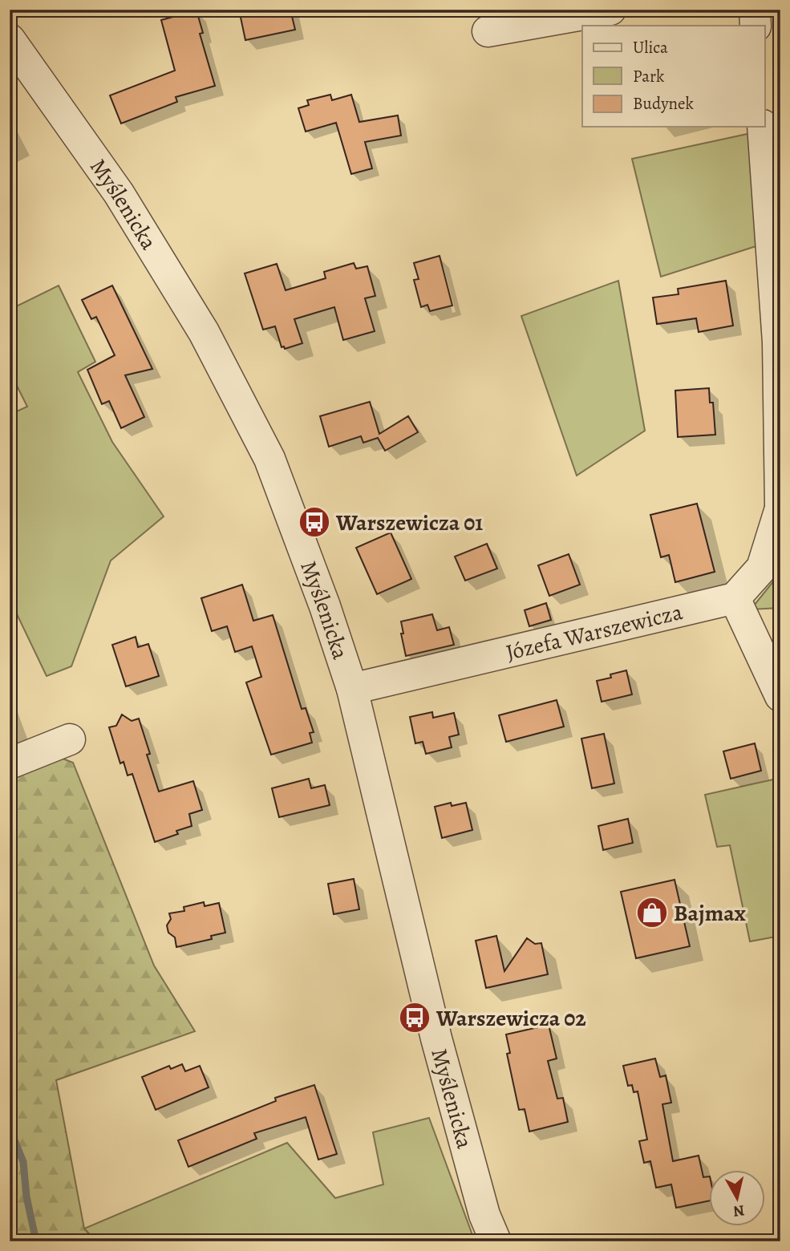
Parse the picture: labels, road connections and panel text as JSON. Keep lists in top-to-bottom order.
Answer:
{
  "streets": {
    "street": ["Myślenicka", "Józefa Warszewicza"]
  },
  "crossings": [
    ["Myślenicka", "Józefa Warszewicza"]
  ],
  "places": {
    "bus stop": ["Warszewicza 01", "Warszewicza 02"],
    "shop": ["Bajmax"]
  },
  "legend": ["Ulica", "Park", "Budynek"],
  "north": "bottom"
}
